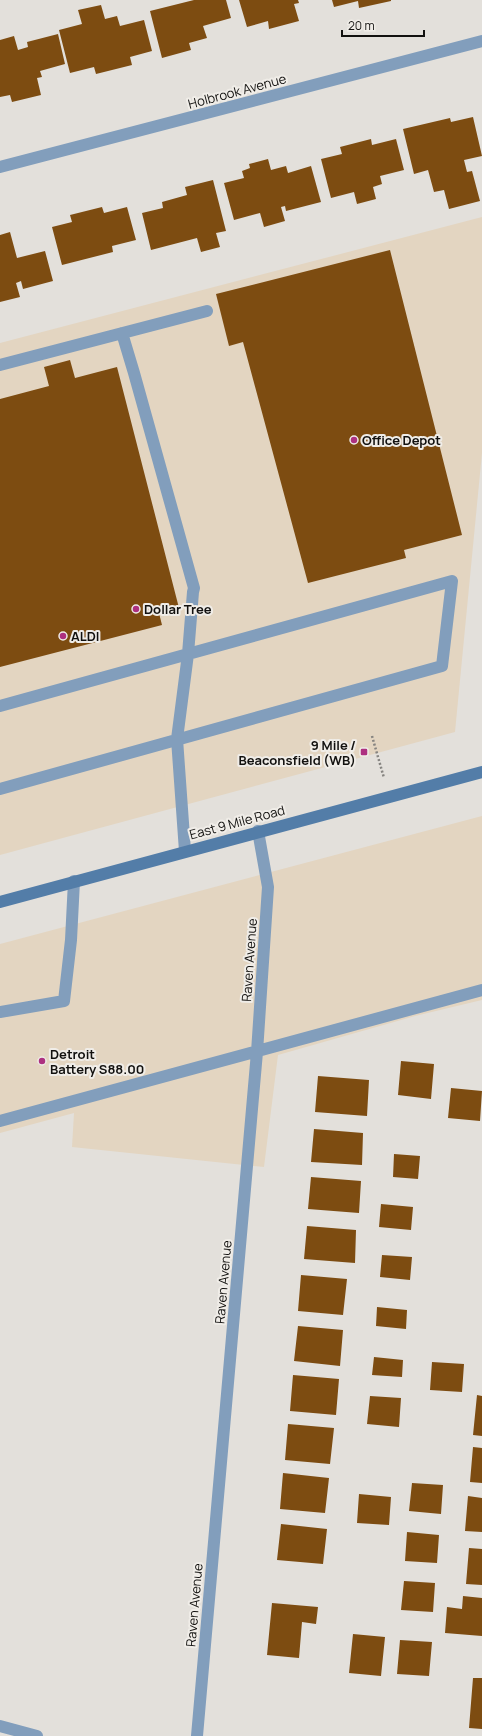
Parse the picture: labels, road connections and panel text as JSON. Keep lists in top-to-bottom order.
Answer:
{
  "streets": {
    "main road": ["East 9 Mile Road"],
    "street": ["Holbrook Avenue", "Raven Avenue"]
  },
  "crossings": [
    ["East 9 Mile Road", "Raven Avenue"]
  ],
  "places": {
    "other": [
      "Office Depot",
      "Dollar Tree",
      "ALDI",
      "Detroit Battery S88.00"
    ],
    "transit": ["9 Mile / Beaconsfield (WB)"]
  },
  "scale_bar": "20 m"
}
